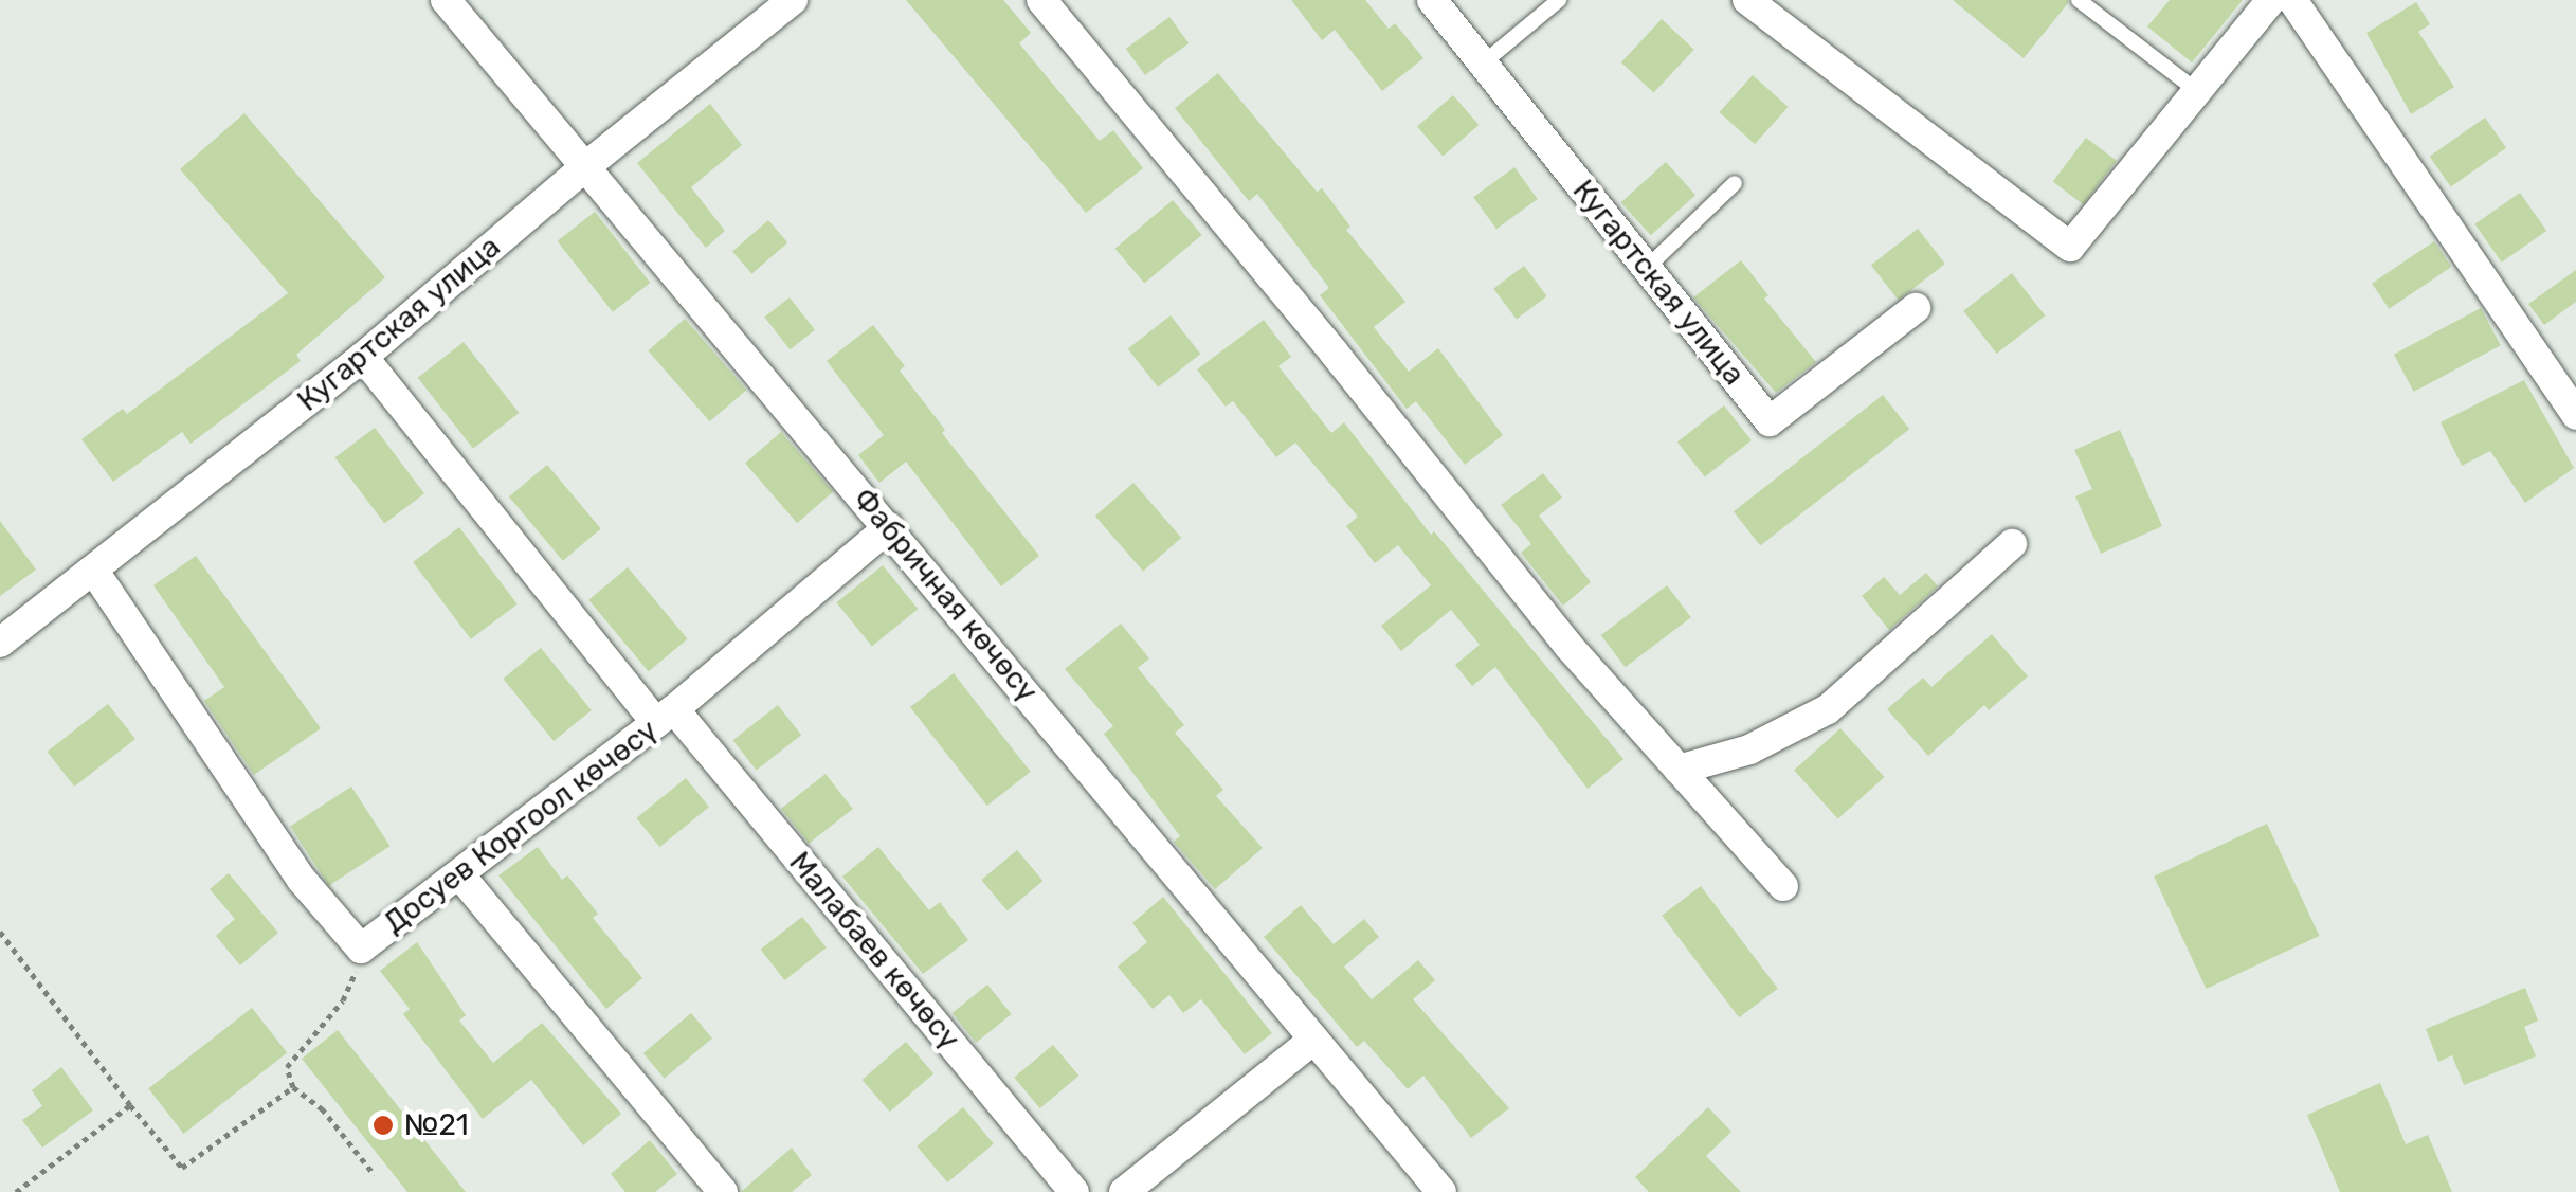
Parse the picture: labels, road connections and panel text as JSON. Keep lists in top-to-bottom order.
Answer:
{
  "streets": {
    "street": [
      "Кугартская улица",
      "Фабричная көчөсү",
      "Досуев Коргоол көчөсү",
      "Малабаев көчөсү"
    ]
  },
  "crossings": [
    ["Кугартская улица", "Фабричная көчөсү"],
    ["Кугартская улица", "Досуев Коргоол көчөсү"],
    ["Кугартская улица", "Малабаев көчөсү"],
    ["Фабричная көчөсү", "Досуев Коргоол көчөсү"],
    ["Досуев Коргоол көчөсү", "Малабаев көчөсү"]
  ],
  "places": ["№21"]
}
